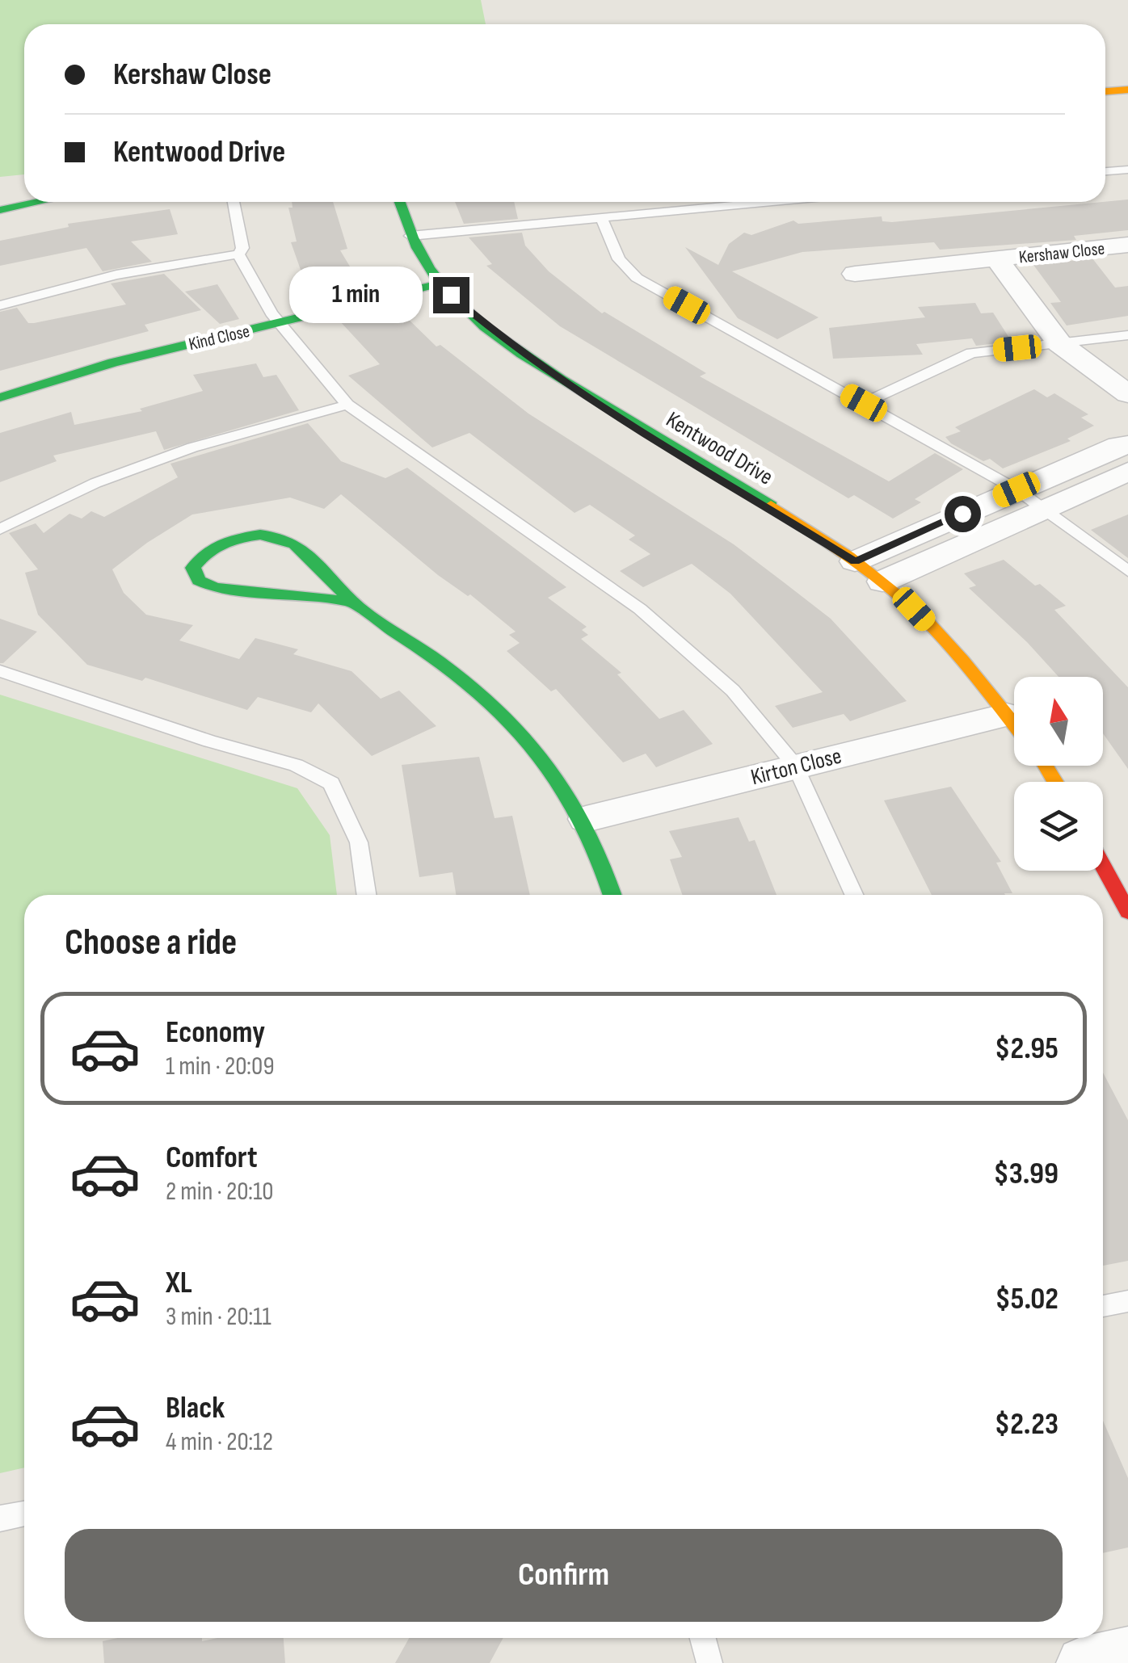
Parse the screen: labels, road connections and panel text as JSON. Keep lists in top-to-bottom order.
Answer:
{
  "streets": {
    "street": [
      "Kershaw Close",
      "Kind Close",
      "Kentwood Drive",
      "Kirton Close"
    ]
  },
  "crossings": [
    ["Kind Close", "Kentwood Drive"]
  ],
  "north": "top",
  "page": {
    "banner": ["Kershaw Close", "Kentwood Drive"],
    "bubble": "1 min",
    "heading": "Choose a ride",
    "list": [
      {
        "name": "Economy",
        "note": "1 min · 20:09",
        "value": "$2.95"
      },
      {
        "name": "Comfort",
        "note": "2 min · 20:10",
        "value": "$3.99"
      },
      {
        "name": "XL",
        "note": "3 min · 20:11",
        "value": "$5.02"
      },
      {
        "name": "Black",
        "note": "4 min · 20:12",
        "value": "$2.23"
      }
    ],
    "buttons": "Confirm"
  }
}
